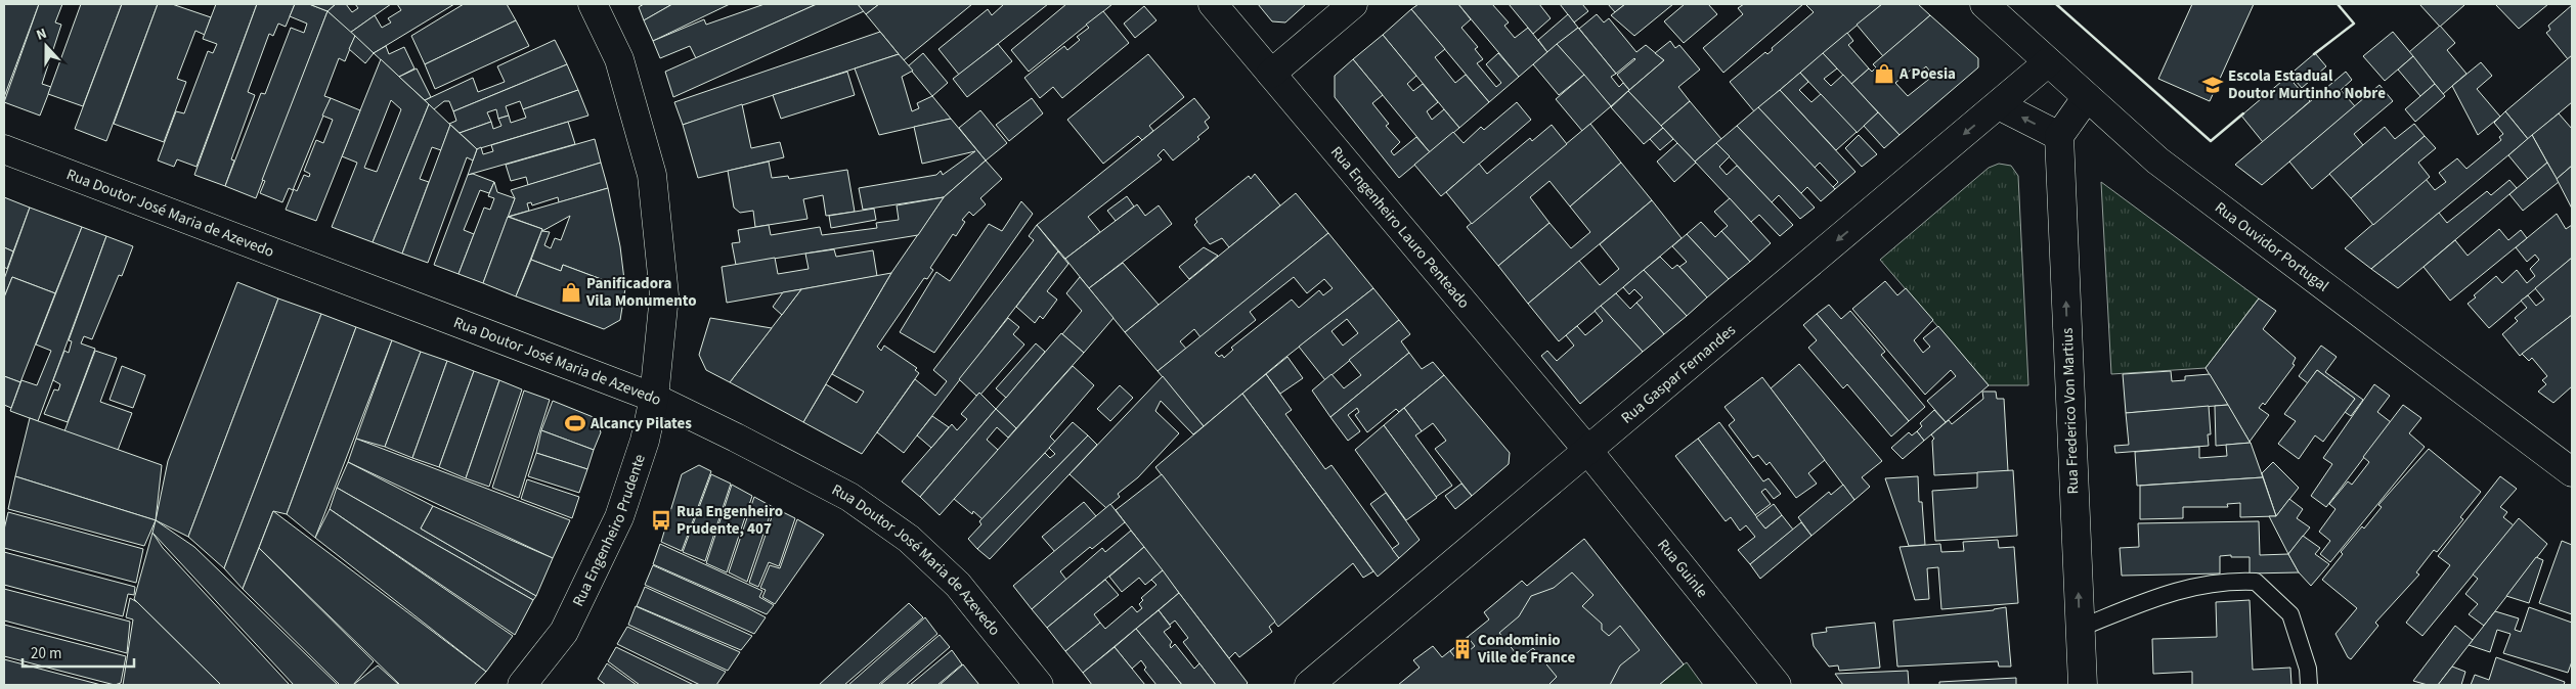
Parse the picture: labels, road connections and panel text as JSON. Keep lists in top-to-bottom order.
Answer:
{
  "streets": {
    "street": [
      "Rua Doutor José Maria de Azevedo",
      "Rua Engenheiro Lauro Penteado",
      "Rua Ouvidor Portugal",
      "Rua Gaspar Fernandes",
      "Rua Frederico Von Martius",
      "Rua Engenheiro Prudente",
      "Rua Guinle"
    ]
  },
  "crossings": [
    ["Rua Doutor José Maria de Azevedo", "Rua Engenheiro Prudente"],
    ["Rua Engenheiro Lauro Penteado", "Rua Gaspar Fernandes"],
    ["Rua Engenheiro Lauro Penteado", "Rua Guinle"],
    ["Rua Ouvidor Portugal", "Rua Gaspar Fernandes"],
    ["Rua Gaspar Fernandes", "Rua Guinle"]
  ],
  "one_way": ["Rua Gaspar Fernandes", "Rua Frederico Von Martius"],
  "places": {
    "shop": ["A Poesia", "Panificadora Vila Monumento"],
    "school or university": ["Escola Estadual Doutor Murtinho Nobre"],
    "sports": ["Alcancy Pilates"],
    "bus stop": ["Rua Engenheiro Prudente, 407"],
    "building": ["Condominio Ville de France"]
  },
  "scale_bar": "20 m",
  "north": "top"
}
